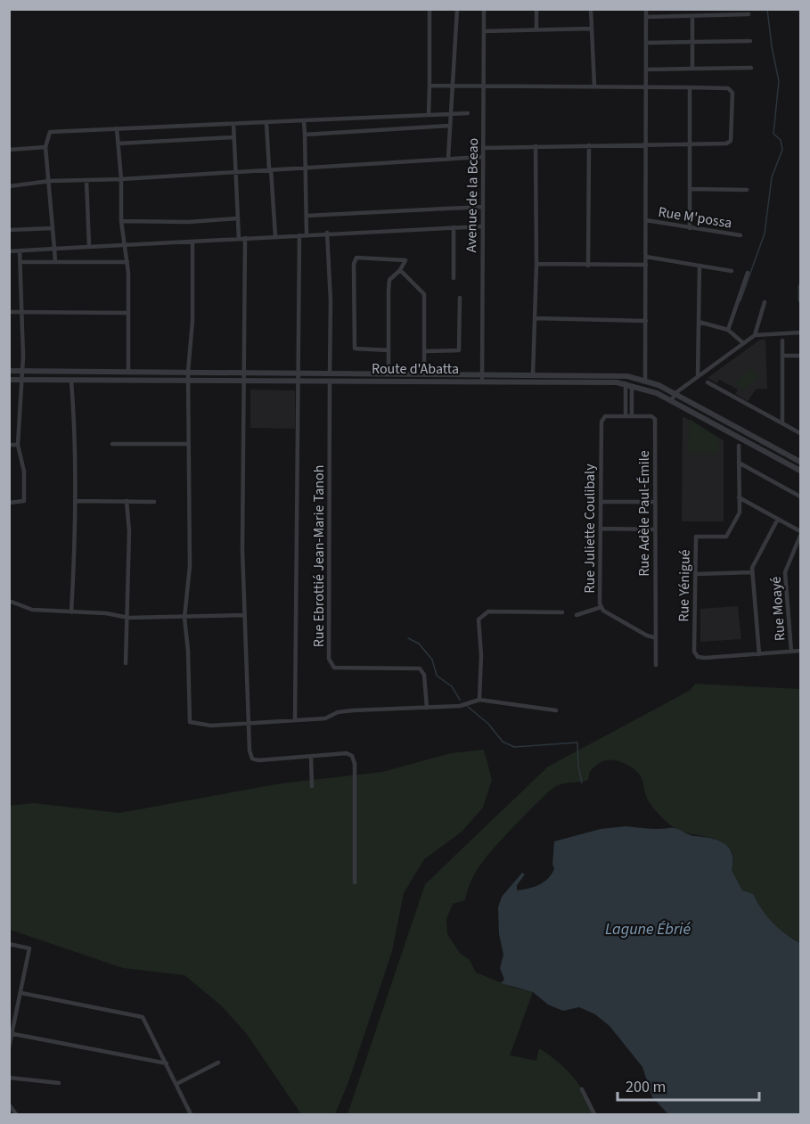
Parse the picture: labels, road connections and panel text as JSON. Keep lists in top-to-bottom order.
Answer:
{
  "streets": {
    "street": [
      "Avenue de la Bceao",
      "Rue M'possa",
      "Route d'Abatta",
      "Rue Adèle Paul-Émile",
      "Rue Juliette Coulibaly",
      "Rue Ebrottié Jean-Marie Tanoh",
      "Rue Yénigué",
      "Rue Moayé"
    ]
  },
  "crossings": [
    ["Avenue de la Bceao", "Route d'Abatta"],
    ["Route d'Abatta", "Rue Ebrottié Jean-Marie Tanoh"],
    ["Rue Adèle Paul-Émile", "Rue Juliette Coulibaly"],
    ["Rue Yénigué", "Rue Moayé"]
  ],
  "water": ["Lagune Ébrié"],
  "scale_bar": "200 m"
}
